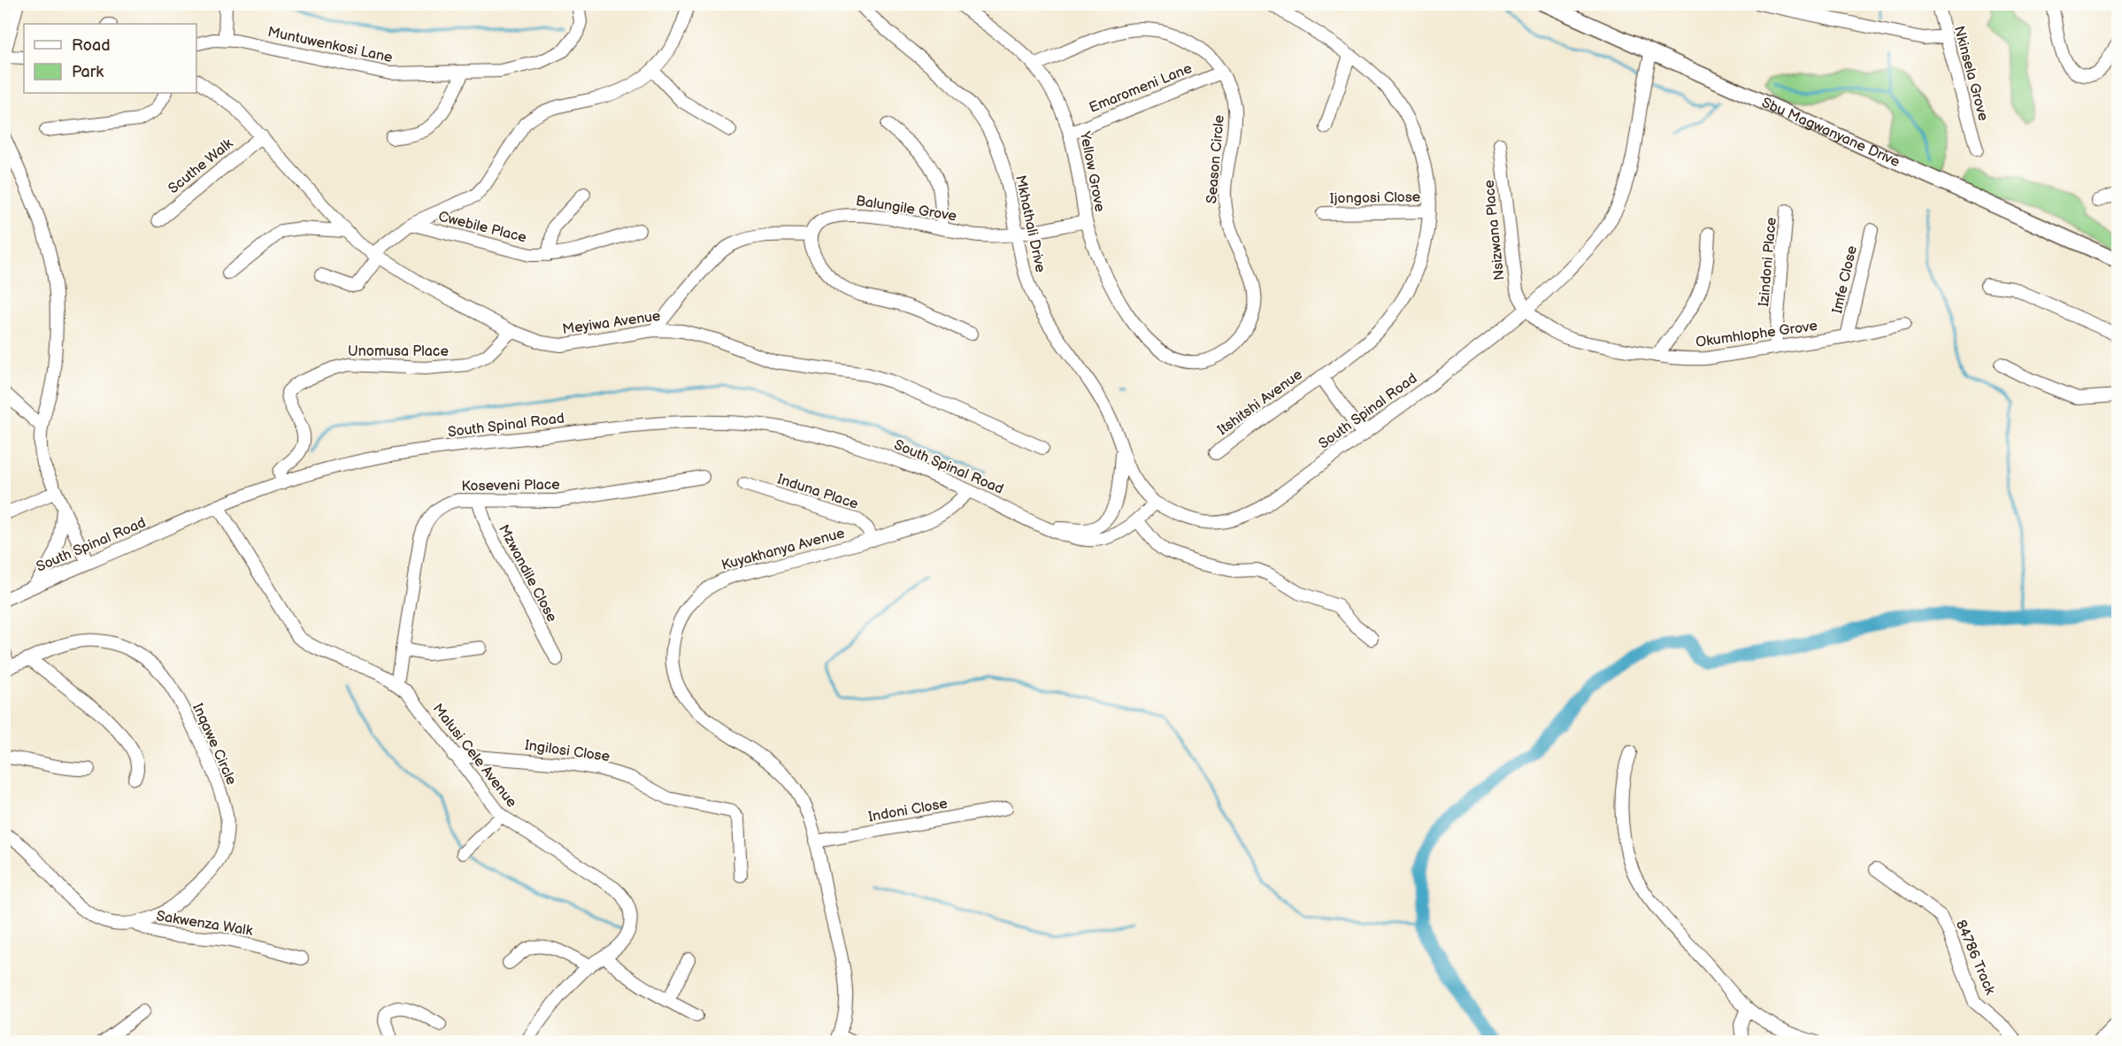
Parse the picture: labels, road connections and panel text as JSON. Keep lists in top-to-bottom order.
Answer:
{
  "streets": {
    "main road": ["Sbu Magwanyane Drive"],
    "street": [
      "Muntuwenkosi Lane",
      "Nkinsela Grove",
      "Emaromeni Lane",
      "Season Circle",
      "Scuthe Walk",
      "Yellow Grove",
      "Ijongosi Close",
      "Balungile Grove",
      "Mkhathali Drive",
      "Cwebile Place",
      "Nsizwana Place",
      "Izindoni Place",
      "Imfe Close",
      "Meyiwa Avenue",
      "Okumhlophe Grove",
      "Unomusa Place",
      "Itshitshi Avenue",
      "South Spinal Road",
      "Koseveni Place",
      "Induna Place",
      "Kuyakhanya Avenue",
      "Mzwandile Close",
      "Inqawe Circle",
      "Ingilosi Close",
      "Malusi Cele Avenue",
      "Indoni Close",
      "Sakwenza Walk",
      "84786 Track"
    ]
  },
  "crossings": [
    ["Emaromeni Lane", "Season Circle"],
    ["Emaromeni Lane", "Yellow Grove"],
    ["Sbu Magwanyane Drive", "South Spinal Road"],
    ["Season Circle", "Yellow Grove"],
    ["Scuthe Walk", "Meyiwa Avenue"],
    ["Yellow Grove", "Balungile Grove"],
    ["Yellow Grove", "Mkhathali Drive"],
    ["Ijongosi Close", "Itshitshi Avenue"],
    ["Balungile Grove", "Mkhathali Drive"],
    ["Mkhathali Drive", "South Spinal Road"],
    ["Nsizwana Place", "Okumhlophe Grove"],
    ["Nsizwana Place", "South Spinal Road"],
    ["Izindoni Place", "Okumhlophe Grove"],
    ["Imfe Close", "Okumhlophe Grove"],
    ["Meyiwa Avenue", "Unomusa Place"],
    ["Okumhlophe Grove", "South Spinal Road"],
    ["Unomusa Place", "South Spinal Road"],
    ["Itshitshi Avenue", "South Spinal Road"],
    ["South Spinal Road", "Kuyakhanya Avenue"],
    ["South Spinal Road", "Malusi Cele Avenue"],
    ["Koseveni Place", "Mzwandile Close"],
    ["Koseveni Place", "Malusi Cele Avenue"],
    ["Induna Place", "Kuyakhanya Avenue"],
    ["Kuyakhanya Avenue", "Indoni Close"],
    ["Inqawe Circle", "Sakwenza Walk"],
    ["Ingilosi Close", "Malusi Cele Avenue"]
  ],
  "legend": ["Road", "Park"]
}
